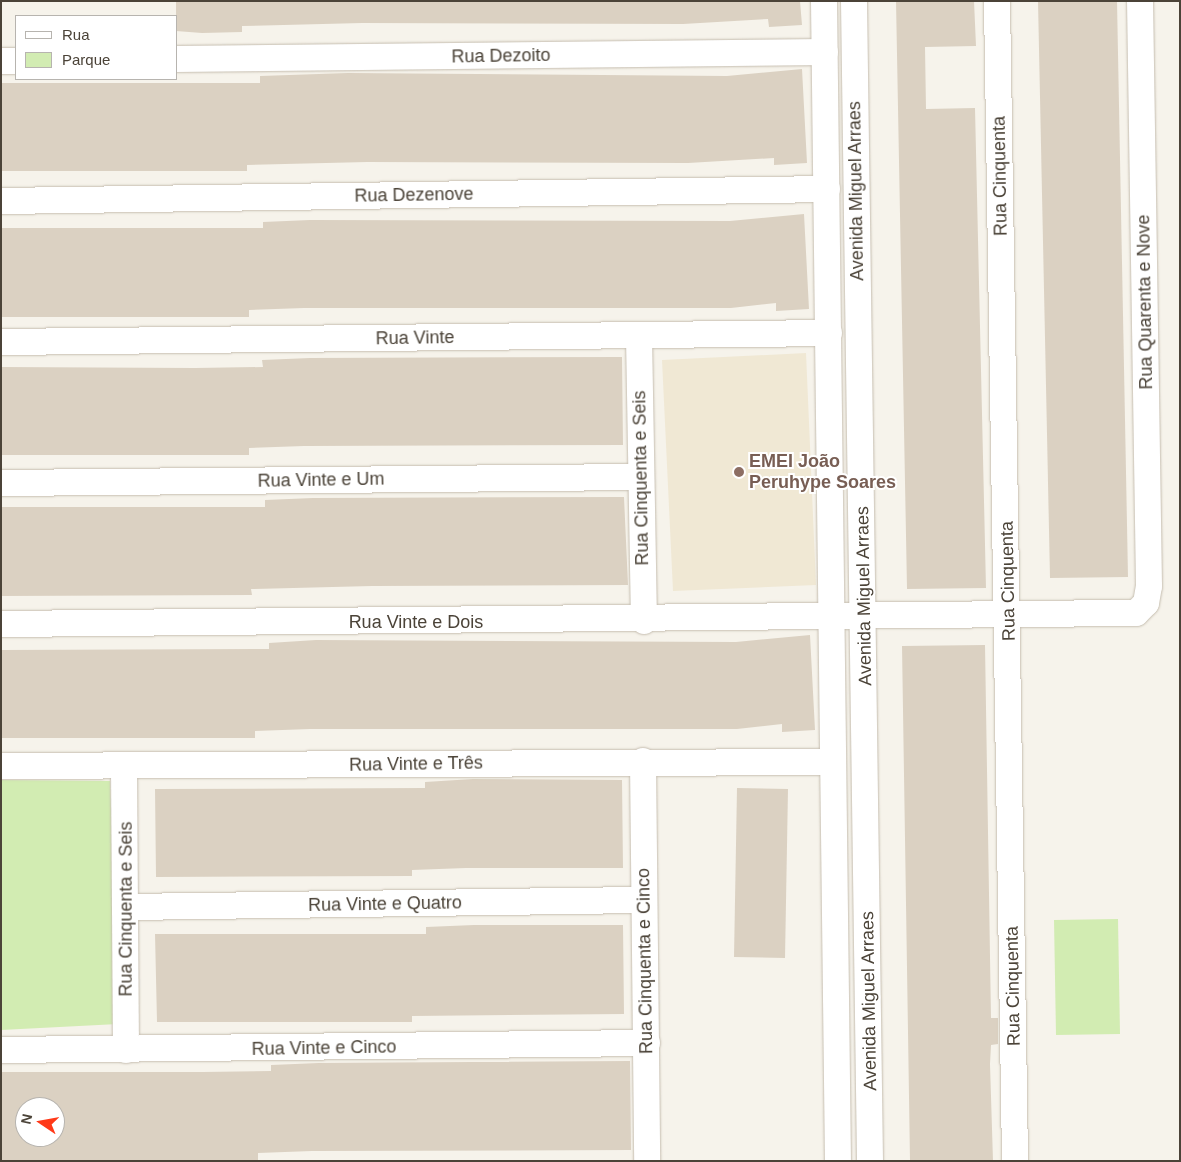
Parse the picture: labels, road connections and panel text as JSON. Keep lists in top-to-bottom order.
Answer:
{
  "streets": {
    "street": [
      "Rua Dezoito",
      "Rua Cinquenta",
      "Avenida Miguel Arraes",
      "Rua Dezenove",
      "Rua Quarenta e Nove",
      "Rua Vinte",
      "Rua Cinquenta e Seis",
      "Rua Vinte e Um",
      "Rua Vinte e Dois",
      "Rua Vinte e Três",
      "Rua Vinte e Quatro",
      "Rua Cinquenta e Cinco",
      "Rua Vinte e Cinco"
    ]
  },
  "crossings": [
    ["Rua Dezoito", "Avenida Miguel Arraes"],
    ["Rua Cinquenta", "Rua Vinte e Dois"],
    ["Avenida Miguel Arraes", "Rua Dezenove"],
    ["Avenida Miguel Arraes", "Rua Vinte"],
    ["Avenida Miguel Arraes", "Rua Vinte e Dois"],
    ["Avenida Miguel Arraes", "Rua Vinte e Três"],
    ["Rua Quarenta e Nove", "Rua Vinte e Dois"],
    ["Rua Vinte", "Rua Cinquenta e Seis"],
    ["Rua Cinquenta e Seis", "Rua Vinte e Um"],
    ["Rua Cinquenta e Seis", "Rua Vinte e Dois"],
    ["Rua Cinquenta e Seis", "Rua Vinte e Três"],
    ["Rua Cinquenta e Seis", "Rua Vinte e Quatro"],
    ["Rua Cinquenta e Seis", "Rua Vinte e Cinco"],
    ["Rua Vinte e Três", "Rua Cinquenta e Cinco"],
    ["Rua Vinte e Quatro", "Rua Cinquenta e Cinco"],
    ["Rua Cinquenta e Cinco", "Rua Vinte e Cinco"]
  ],
  "places": ["EMEI João Peruhype Soares"],
  "legend": ["Rua", "Parque"],
  "north": "left"
}
